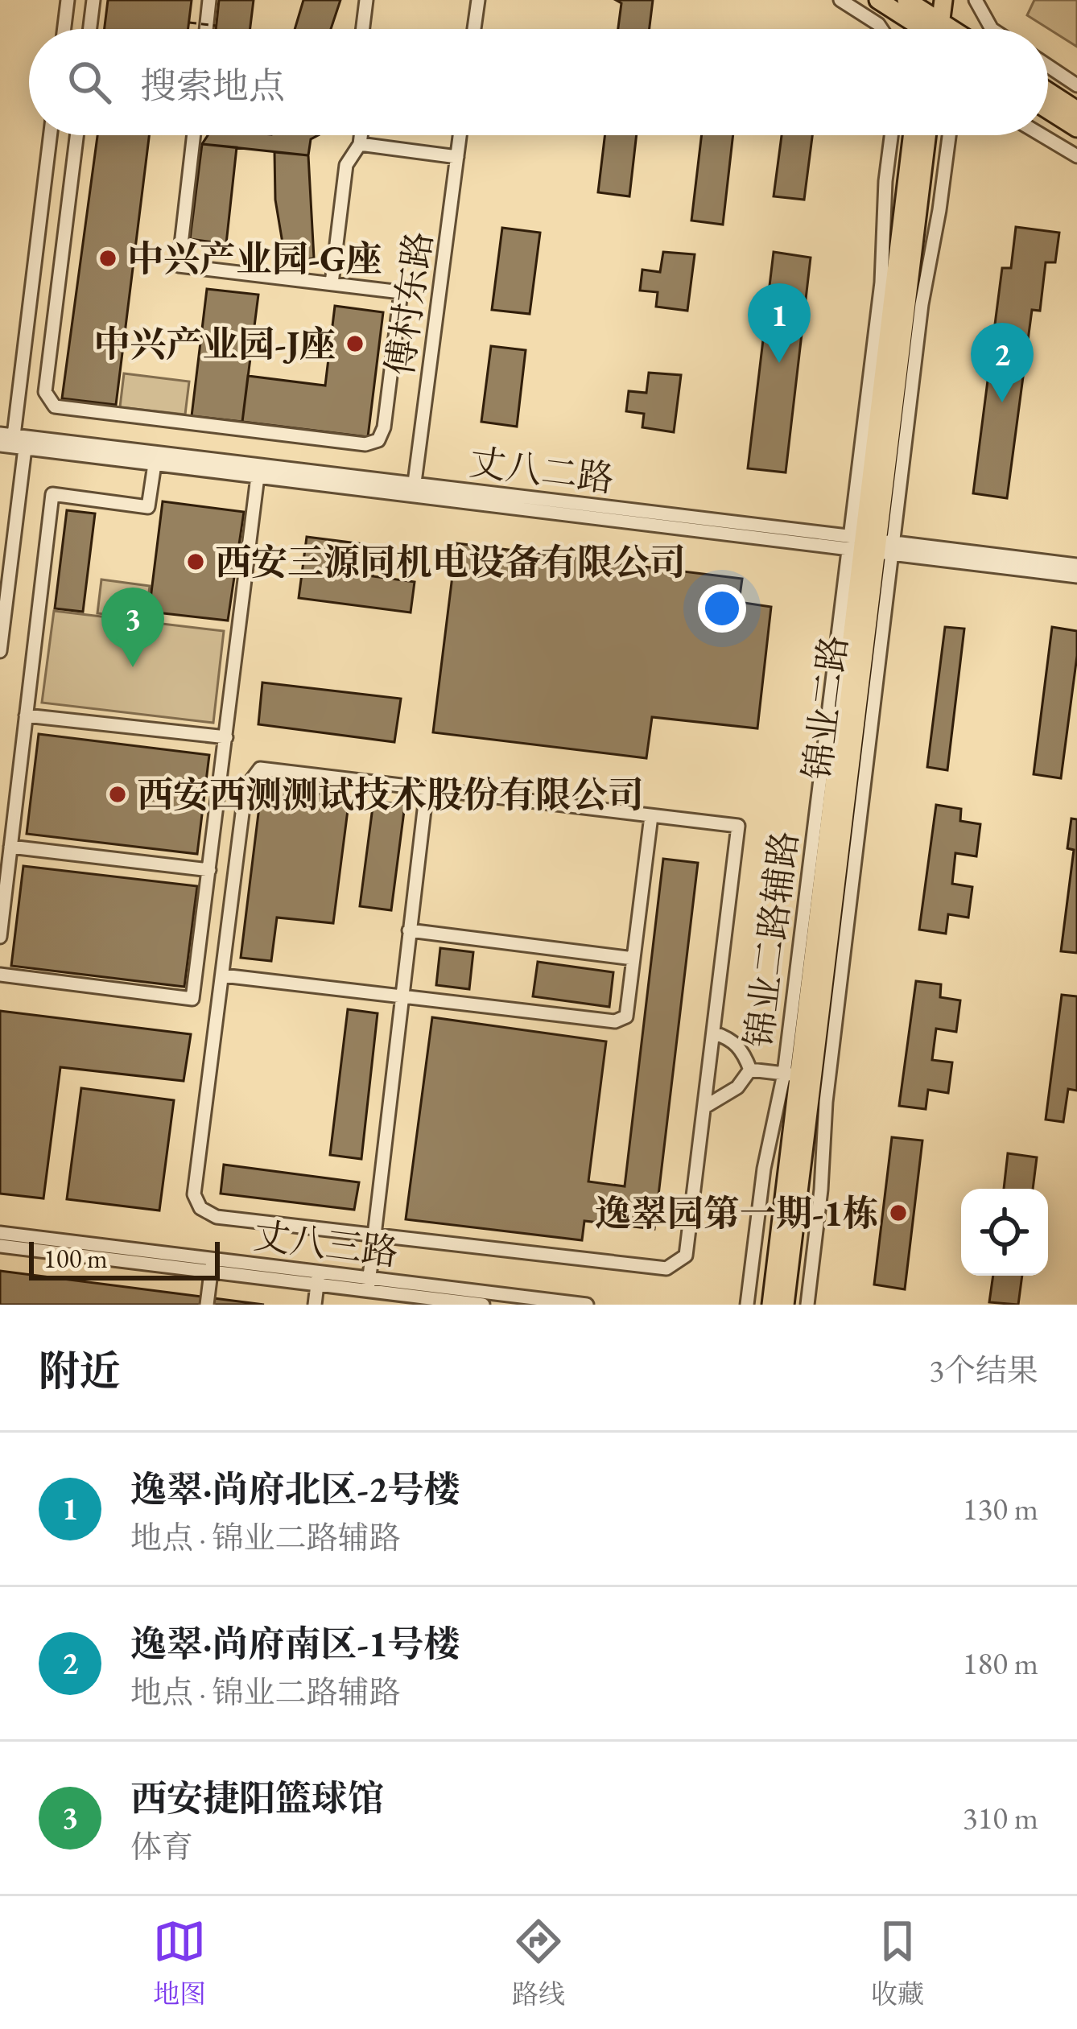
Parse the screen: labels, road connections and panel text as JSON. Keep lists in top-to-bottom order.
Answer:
{
  "streets": {
    "main road": ["锦业二路"],
    "street": [
      "傅村东路",
      "丈八二路",
      "锦业二路辅路",
      "丈八三路"
    ]
  },
  "crossings": [
    ["傅村东路", "丈八二路"],
    ["丈八二路", "锦业二路"],
    ["丈八二路", "锦业二路辅路"],
    ["锦业二路", "锦业二路辅路"]
  ],
  "places": [
    "中兴产业园-G座",
    "中兴产业园-J座",
    "西安三源同机电设备有限公司",
    "西安西测测试技术股份有限公司",
    "逸翠园第一期-1栋"
  ],
  "scale_bar": "100 m",
  "page": {
    "search": "搜索地点",
    "pins": ["1", "2", "3"],
    "scale": "100 m",
    "heading": ["附近", "3个结果"],
    "list": [
      {
        "mark": "1",
        "name": "逸翠·尚府北区-2号楼",
        "note": "地点 · 锦业二路辅路",
        "value": "130 m"
      },
      {
        "mark": "2",
        "name": "逸翠·尚府南区-1号楼",
        "note": "地点 · 锦业二路辅路",
        "value": "180 m"
      },
      {
        "mark": "3",
        "name": "西安捷阳篮球馆",
        "note": "体育",
        "value": "310 m"
      }
    ],
    "nav": ["地图", "路线", "收藏"]
  }
}
